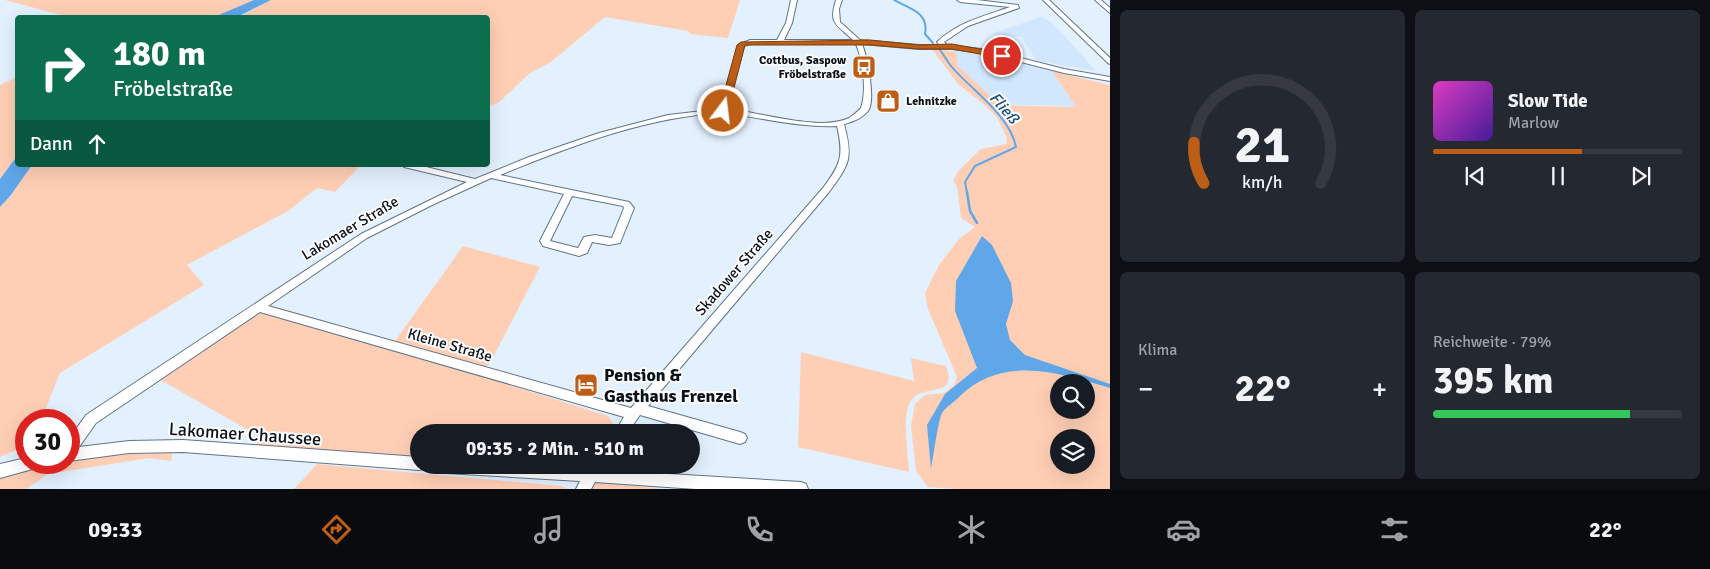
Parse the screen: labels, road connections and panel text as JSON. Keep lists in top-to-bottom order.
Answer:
{
  "streets": {
    "street": [
      "Lakomaer Straße",
      "Skadower Straße",
      "Kleine Straße",
      "Lakomaer Chaussee"
    ]
  },
  "crossings": [
    ["Lakomaer Straße", "Skadower Straße"],
    ["Lakomaer Straße", "Kleine Straße"],
    ["Skadower Straße", "Kleine Straße"]
  ],
  "water": ["Fließ"],
  "places": {
    "bus stop": ["Cottbus, Saspow Fröbelstraße"],
    "shop": ["Lehnitzke"],
    "hotel": ["Pension & Gasthaus Frenzel"]
  },
  "page": {
    "turn": ["180 m", "Fröbelstraße"],
    "song": ["Slow Tide", "Marlow"],
    "then": "Dann",
    "tile": [
      "Klima",
      ["Reichweite · 79%", "395 km"]
    ],
    "heat": ["−", "22°", "+"],
    "limit": "30",
    "trip": "09:35 · 2 Min. · 510 m",
    "tabs": ["09:33", "22°"],
    "gauge": ["21", "km/h"]
  }
}
